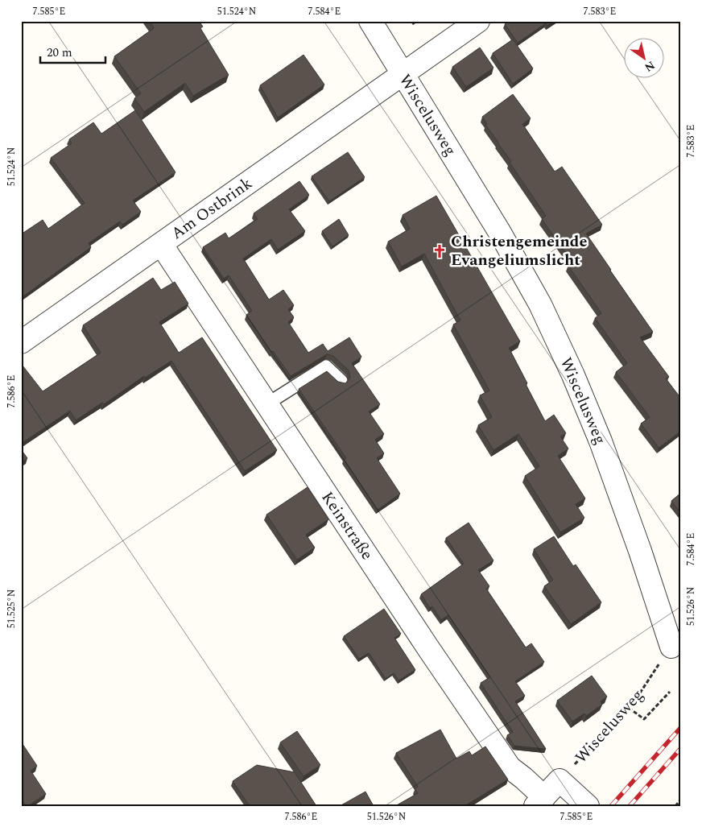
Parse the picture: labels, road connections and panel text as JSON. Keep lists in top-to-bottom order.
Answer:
{
  "streets": {
    "street": ["Wiscelusweg", "Am Ostbrink", "Keinstraße"]
  },
  "crossings": [
    ["Wiscelusweg", "Am Ostbrink"],
    ["Am Ostbrink", "Keinstraße"]
  ],
  "places": {
    "church": ["Christengemeinde Evangeliumslicht"]
  },
  "scale_bar": "20 m",
  "north": "bottom right",
  "coordinates": [
    "7.585°E",
    "51.524°N",
    "7.584°E",
    "7.583°E",
    "7.586°E",
    "51.526°N",
    "51.525°N"
  ]
}
